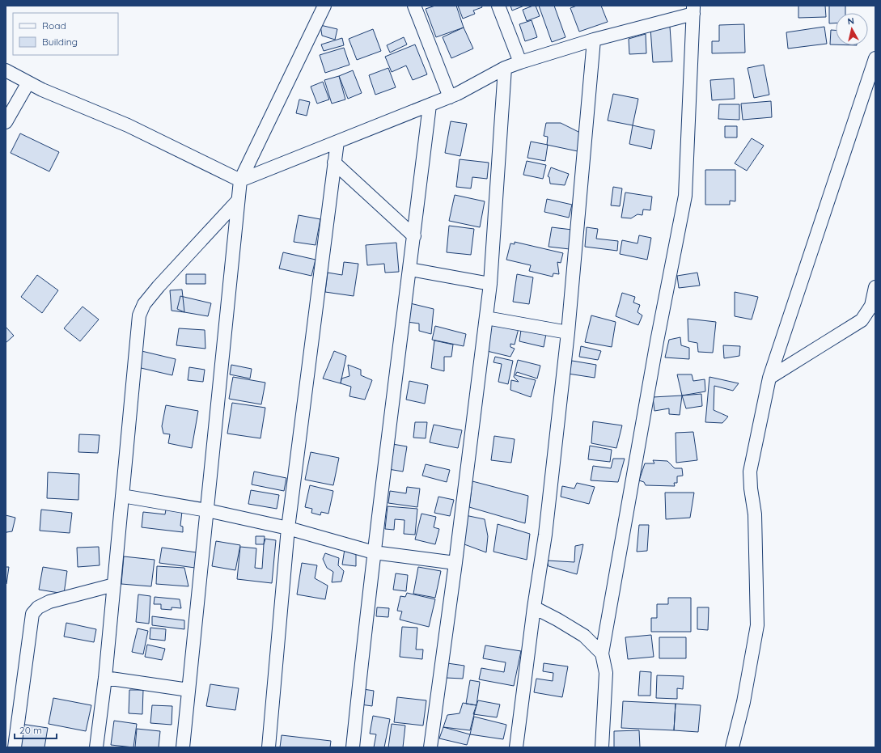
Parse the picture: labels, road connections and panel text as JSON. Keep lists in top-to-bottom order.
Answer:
{
  "legend": ["Road", "Building"],
  "scale_bar": "20 m",
  "north": "top"
}
